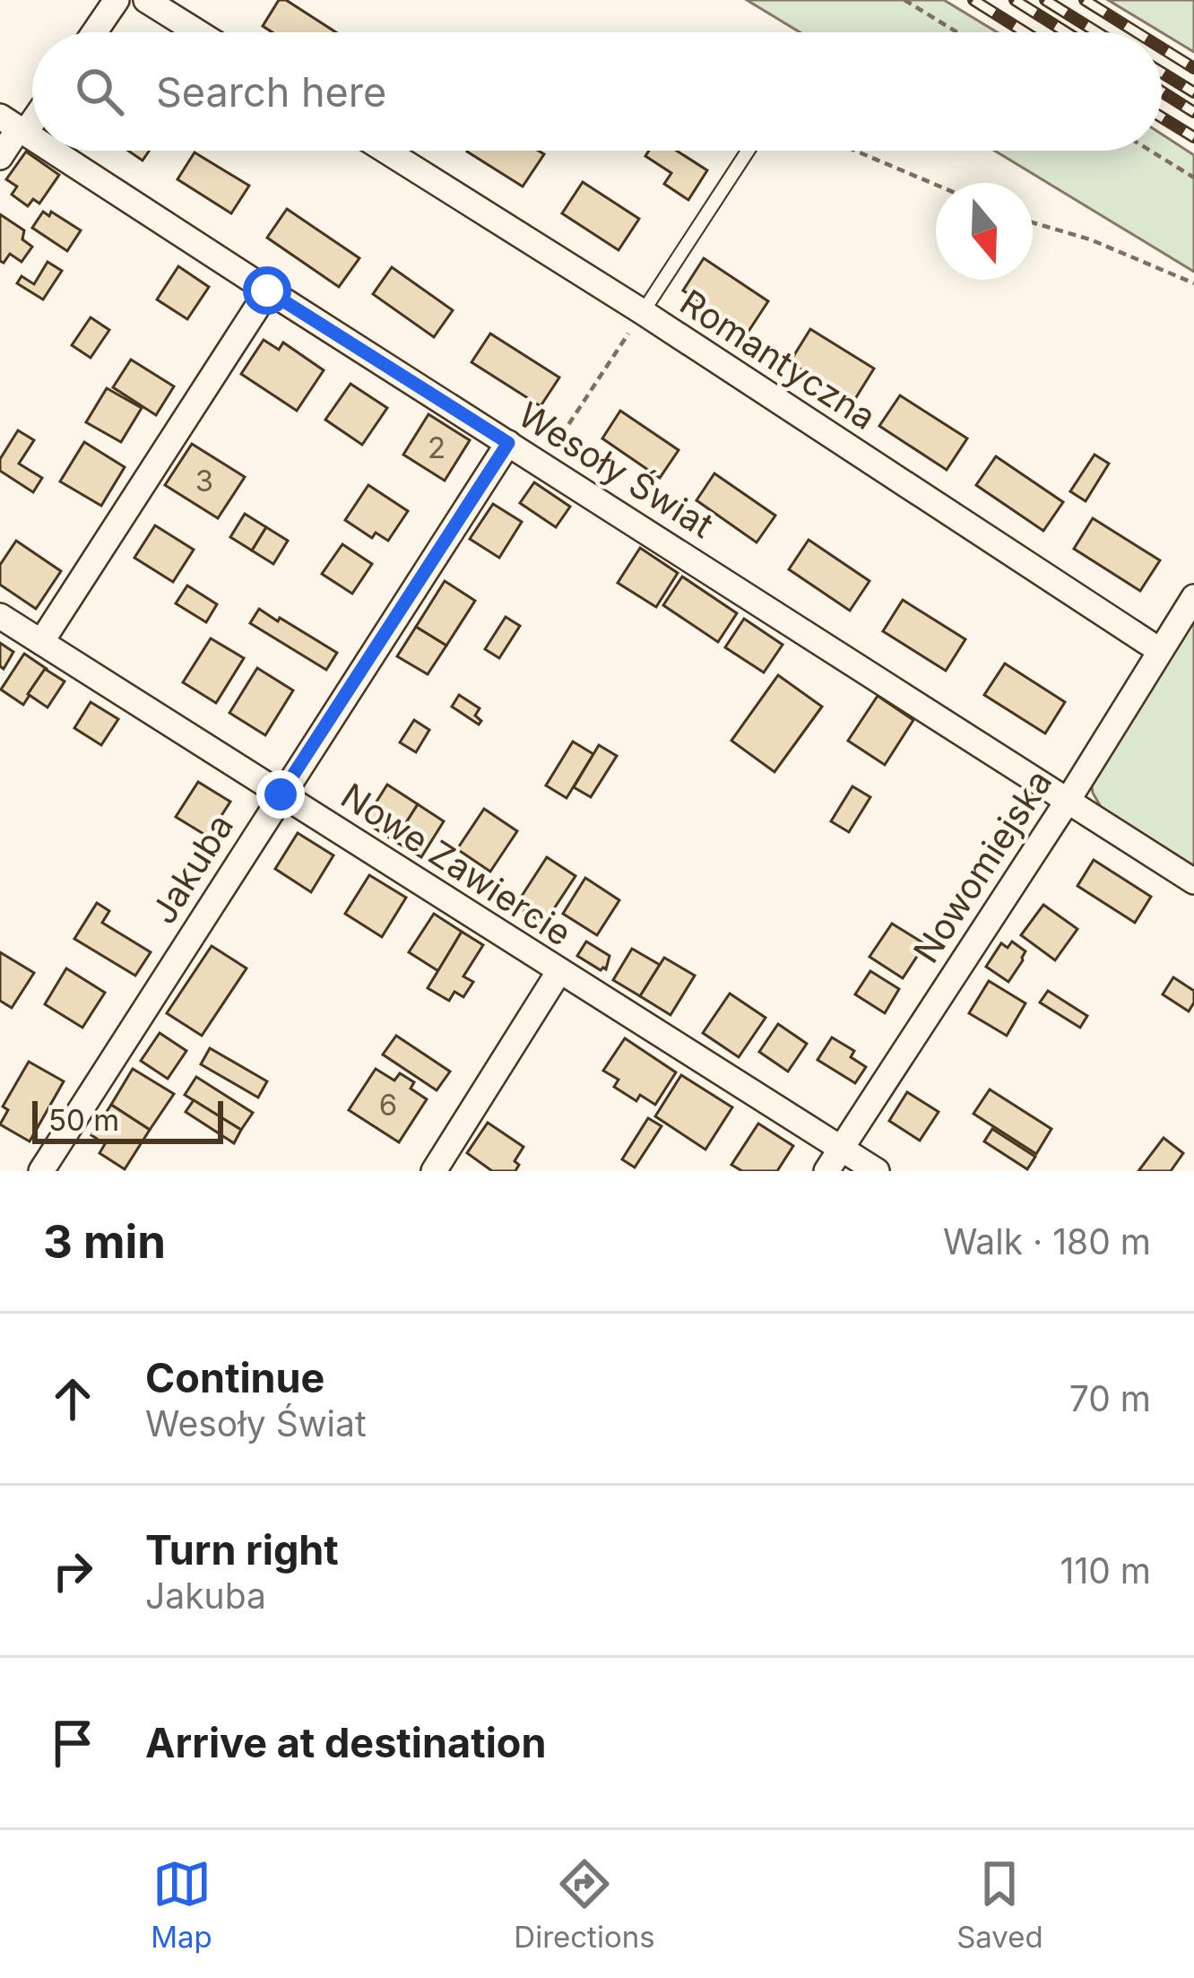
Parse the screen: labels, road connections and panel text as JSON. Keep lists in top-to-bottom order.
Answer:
{
  "streets": {
    "street": [
      "Romantyczna",
      "Wesoły Świat",
      "Nowe Zawiercie",
      "Nowomiejska",
      "Jakuba"
    ]
  },
  "crossings": [
    ["Romantyczna", "Nowomiejska"],
    ["Wesoły Świat", "Nowomiejska"],
    ["Wesoły Świat", "Jakuba"],
    ["Nowe Zawiercie", "Nowomiejska"],
    ["Nowe Zawiercie", "Jakuba"]
  ],
  "house_numbers": ["2", "3", "6"],
  "scale_bar": "50 m",
  "north": "bottom",
  "page": {
    "search": "Search here",
    "scale": "50 m",
    "heading": ["3 min", "Walk · 180 m"],
    "list": [
      ["Continue", "Wesoły Świat", "70 m"],
      ["Turn right", "Jakuba", "110 m"],
      "Arrive at destination"
    ],
    "nav": ["Map", "Directions", "Saved"]
  }
}
